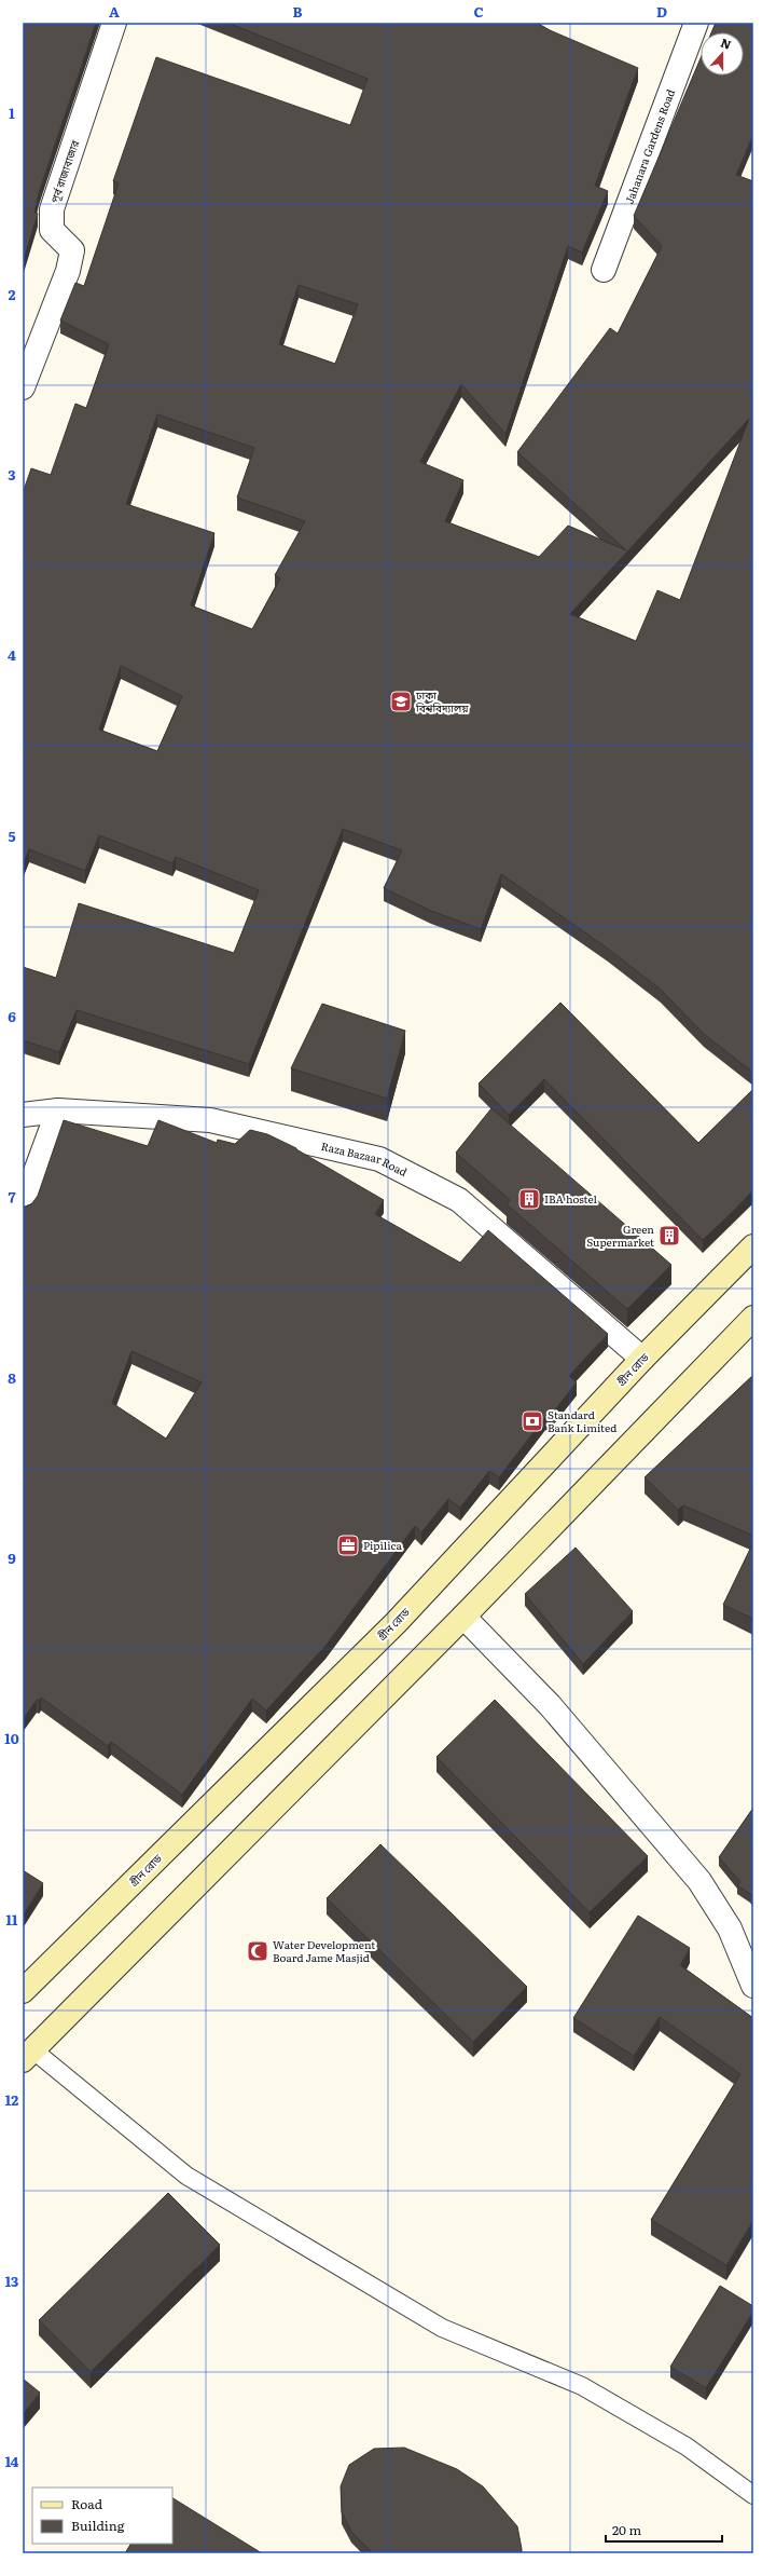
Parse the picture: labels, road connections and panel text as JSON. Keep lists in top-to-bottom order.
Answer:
{
  "streets": {
    "main road": ["গ্রীন রোড"],
    "street": ["Jahanara Gardens Road", "পূর্ব রাজাবাজার", "Raza Bazaar Road"]
  },
  "crossings": [
    ["Raza Bazaar Road", "গ্রীন রোড"]
  ],
  "places": {
    "school or university": ["ঢাকা বিশ্ববিদ্যালয়"],
    "building": ["IBA hostel", "Green Supermarket"],
    "bank": ["Standard Bank Limited"],
    "office": ["Pipilica"],
    "mosque": ["Water Development Board Jame Masjid"]
  },
  "legend": ["Road", "Building"],
  "scale_bar": "20 m",
  "north": "top",
  "grid": {
    "columns": [
      "A",
      "B",
      "C",
      "D"
    ],
    "rows": [
      "1",
      "2",
      "3",
      "4",
      "5",
      "6",
      "7",
      "8",
      "9",
      "10",
      "11",
      "12",
      "13",
      "14"
    ]
  }
}
